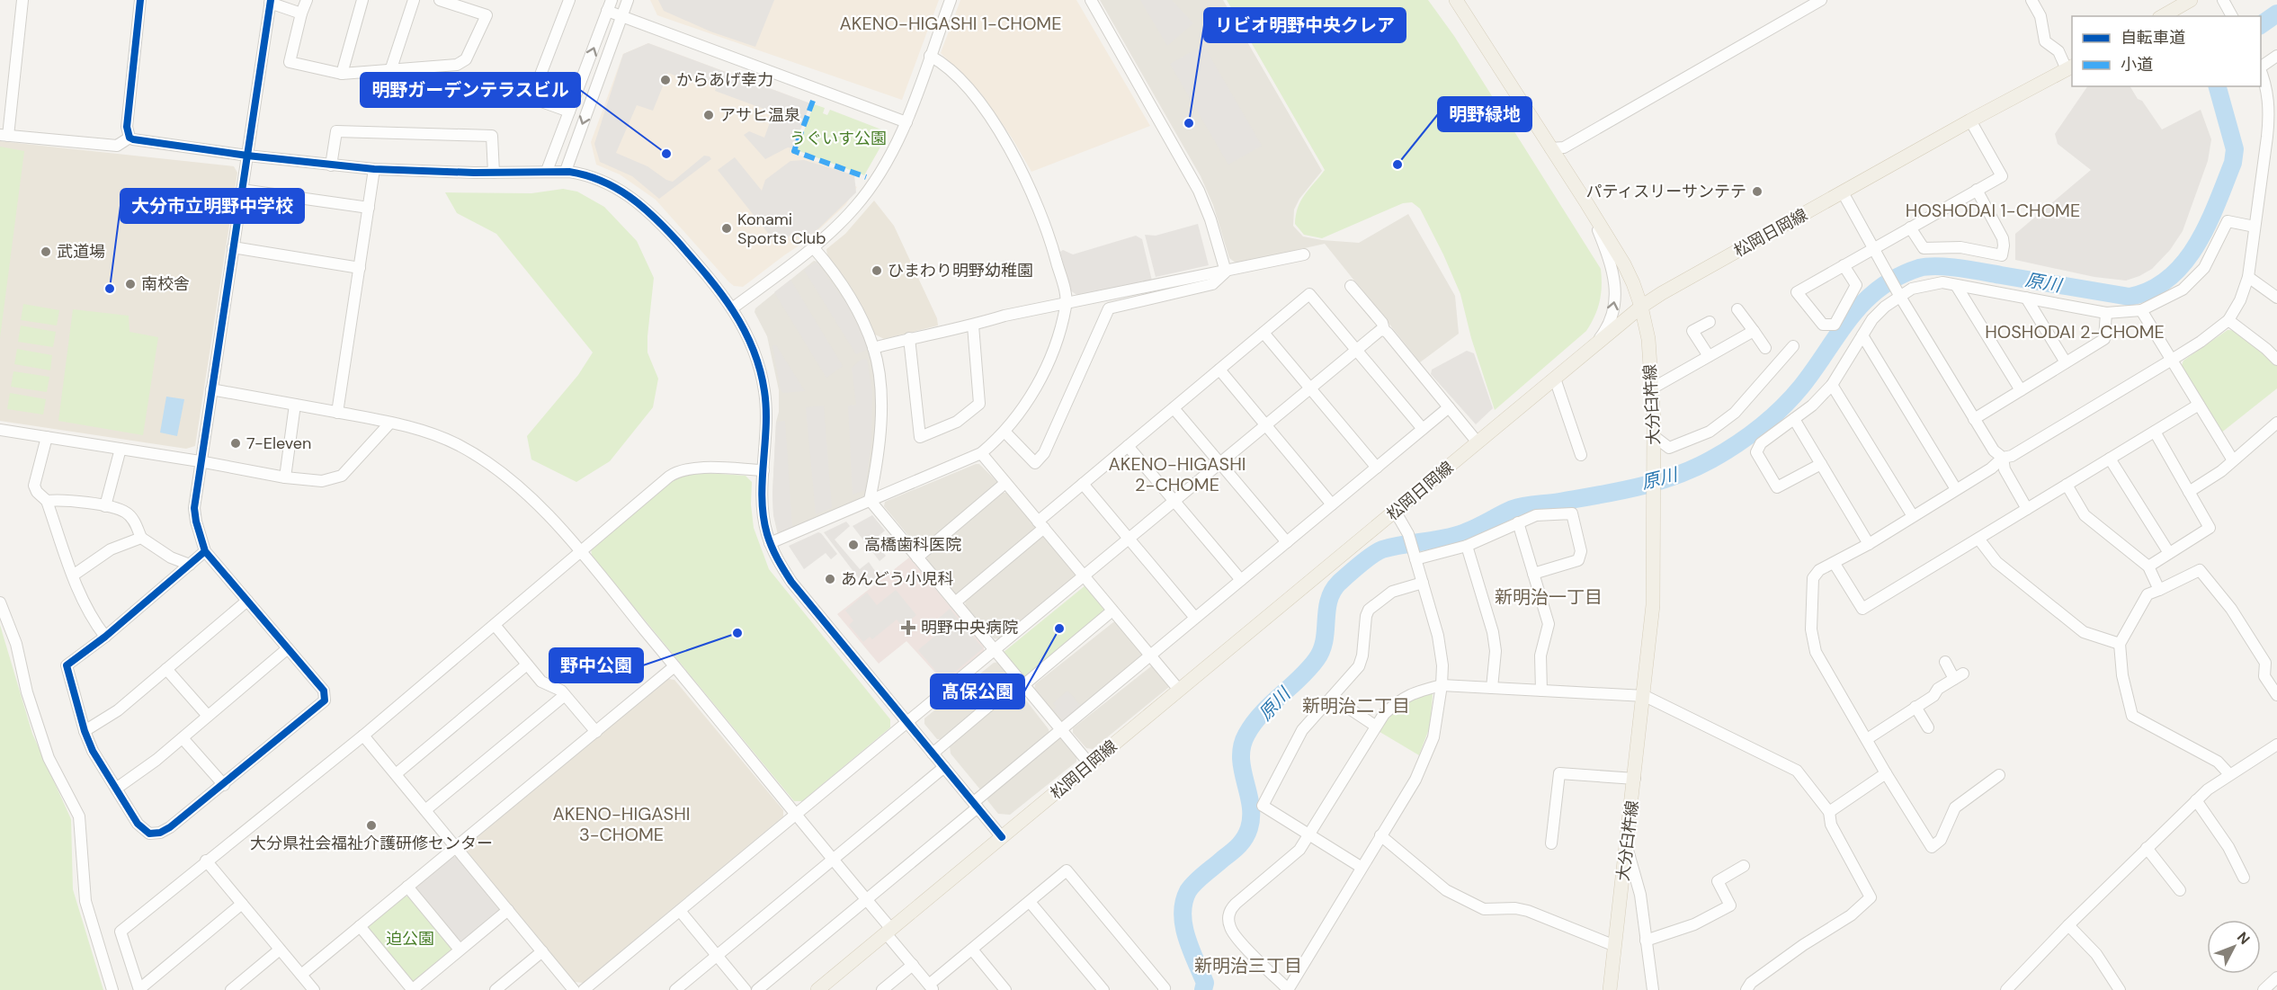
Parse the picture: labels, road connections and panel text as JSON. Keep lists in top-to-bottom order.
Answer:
{
  "streets": {
    "main road": ["松岡日岡線", "大分臼杵線"]
  },
  "crossings": [
    ["松岡日岡線", "大分臼杵線"]
  ],
  "districts": [
    "AKENO-HIGASHI 1-CHOME",
    "HOSHODAI 1-CHOME",
    "HOSHODAI 2-CHOME",
    "AKENO-HIGASHI 2-CHOME",
    "新明治一丁目",
    "新明治二丁目",
    "AKENO-HIGASHI 3-CHOME",
    "新明治三丁目"
  ],
  "water": ["原川"],
  "parks": ["うぐいす公園", "迫公園"],
  "places": {
    "other": [
      "からあげ幸力",
      "アサヒ温泉",
      "リビオ明野中央クレア",
      "明野ガーデンテラスビル",
      "明野緑地",
      "パティスリーサンテテ",
      "Konami Sports Club",
      "武道場",
      "ひまわり明野幼稚園",
      "南校舎",
      "大分市立明野中学校",
      "7-Eleven",
      "高橋歯科医院",
      "あんどう小児科",
      "髙保公園",
      "野中公園",
      "大分県社会福祉介護研修センター"
    ],
    "health": ["明野中央病院"]
  },
  "legend": ["自転車道", "小道"],
  "north": "top right"
}
